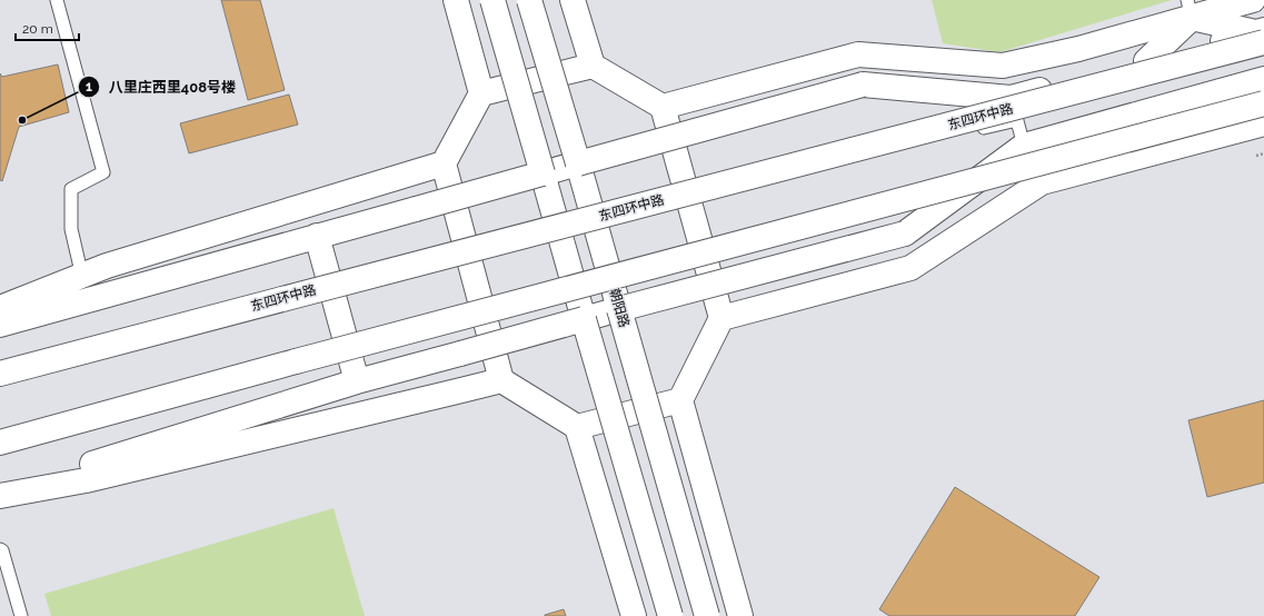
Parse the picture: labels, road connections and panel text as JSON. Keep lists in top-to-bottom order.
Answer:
{
  "streets": {
    "main road": ["东四环中路", "朝阳路"]
  },
  "crossings": [
    ["东四环中路", "朝阳路"]
  ],
  "places": ["八里庄西里408号楼"],
  "scale_bar": "20 m"
}
